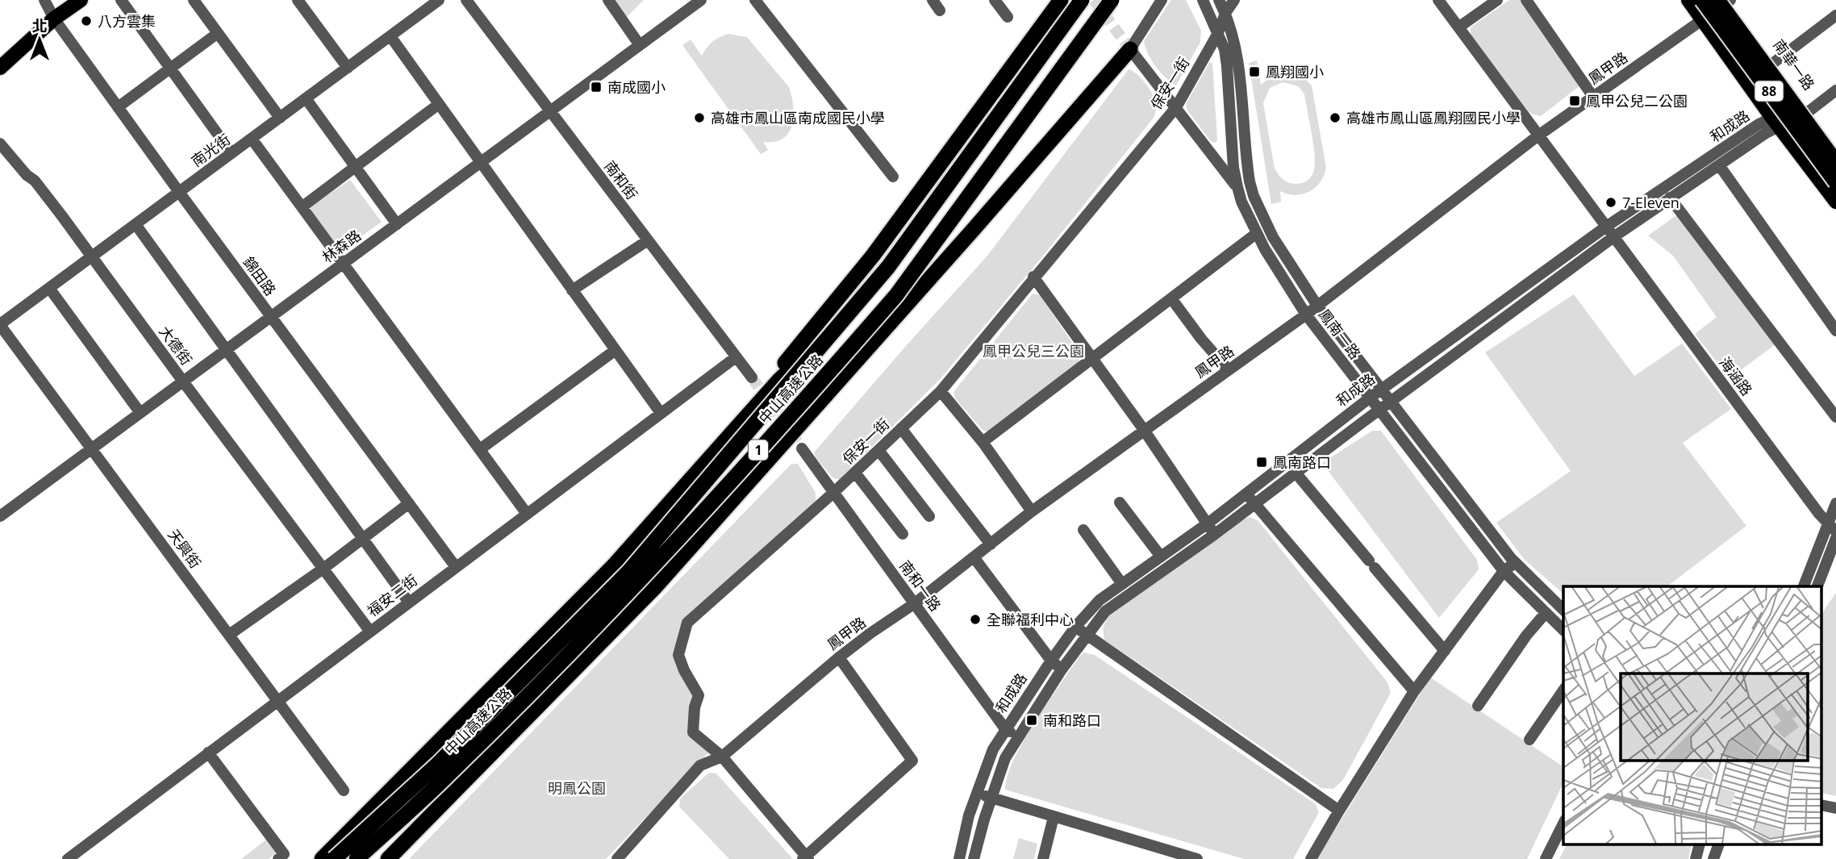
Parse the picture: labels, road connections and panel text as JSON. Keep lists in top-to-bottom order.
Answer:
{
  "streets": {
    "highway": ["88", "中山高速公路", "1"],
    "main road": ["南華一路"],
    "street": [
      "鳳甲路",
      "保安一街",
      "和成路",
      "南光街",
      "南和街",
      "林森路",
      "錦田路",
      "鳳南一路",
      "大德街",
      "海涵路",
      "天興街",
      "南和一路",
      "福安二街"
    ]
  },
  "crossings": [
    ["南華一路", "鳳甲路"],
    ["南華一路", "88"],
    ["南華一路", "和成路"],
    ["鳳甲路", "保安一街"],
    ["鳳甲路", "88"],
    ["鳳甲路", "鳳南一路"],
    ["鳳甲路", "海涵路"],
    ["鳳甲路", "南和一路"],
    ["保安一街", "鳳南一路"],
    ["保安一街", "南和一路"],
    ["和成路", "鳳南一路"],
    ["和成路", "海涵路"],
    ["和成路", "南和一路"],
    ["南光街", "錦田路"],
    ["南光街", "大德街"],
    ["南光街", "天興街"],
    ["南和街", "林森路"],
    ["南和街", "福安二街"],
    ["林森路", "錦田路"],
    ["林森路", "大德街"],
    ["林森路", "天興街"],
    ["錦田路", "福安二街"],
    ["大德街", "福安二街"],
    ["天興街", "福安二街"]
  ],
  "parks": ["鳳甲公兒三公園", "明鳳公園"],
  "places": {
    "other": [
      "八方雲集",
      "高雄市鳳山區南成國民小學",
      "高雄市鳳山區鳳翔國民小學",
      "7-Eleven",
      "全聯福利中心"
    ],
    "transit": [
      "鳳翔國小",
      "南成國小",
      "鳳甲公兒二公園",
      "鳳南路口",
      "南和路口"
    ]
  },
  "north": "top"
}
